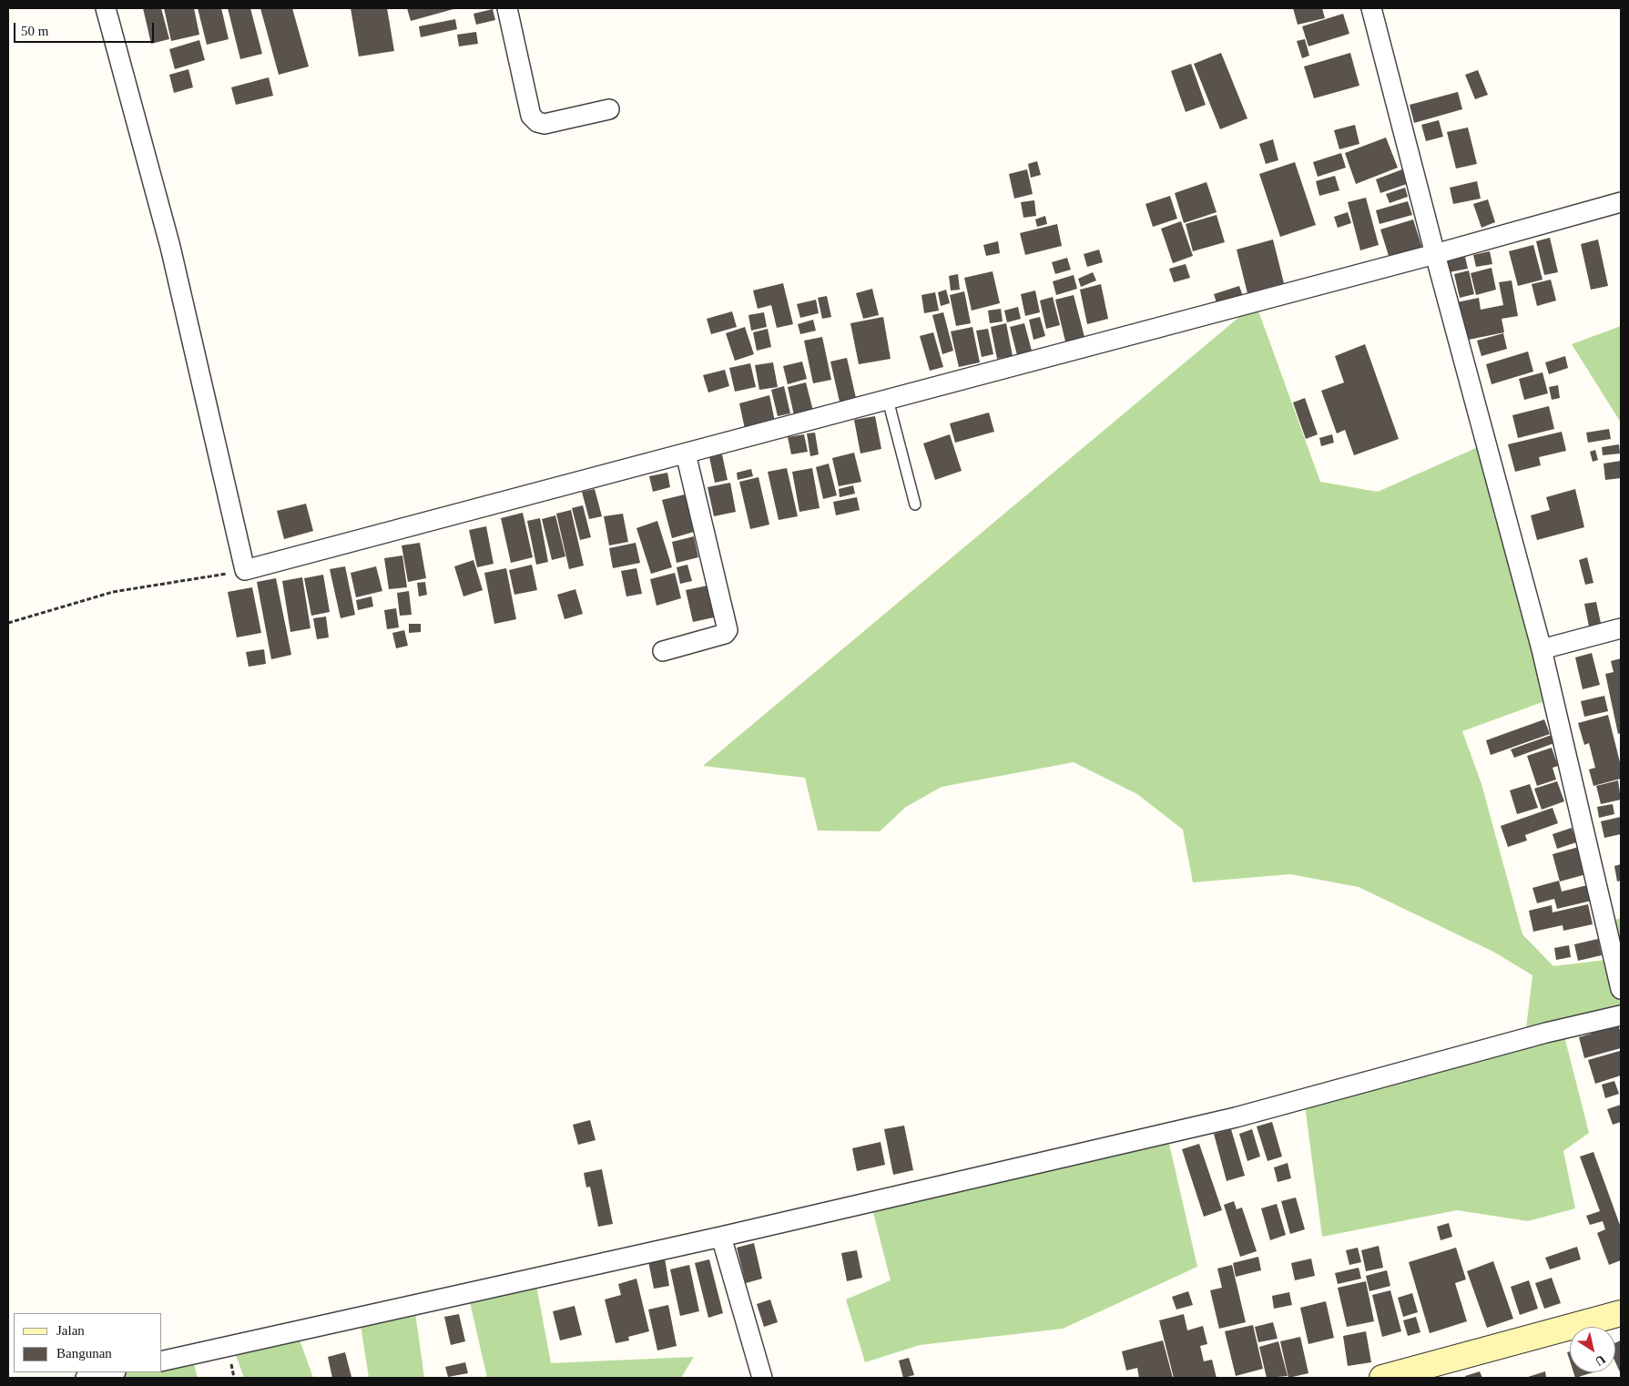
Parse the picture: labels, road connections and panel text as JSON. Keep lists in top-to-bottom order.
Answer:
{
  "legend": ["Jalan", "Bangunan"],
  "scale_bar": "50 m",
  "north": "bottom right"
}
